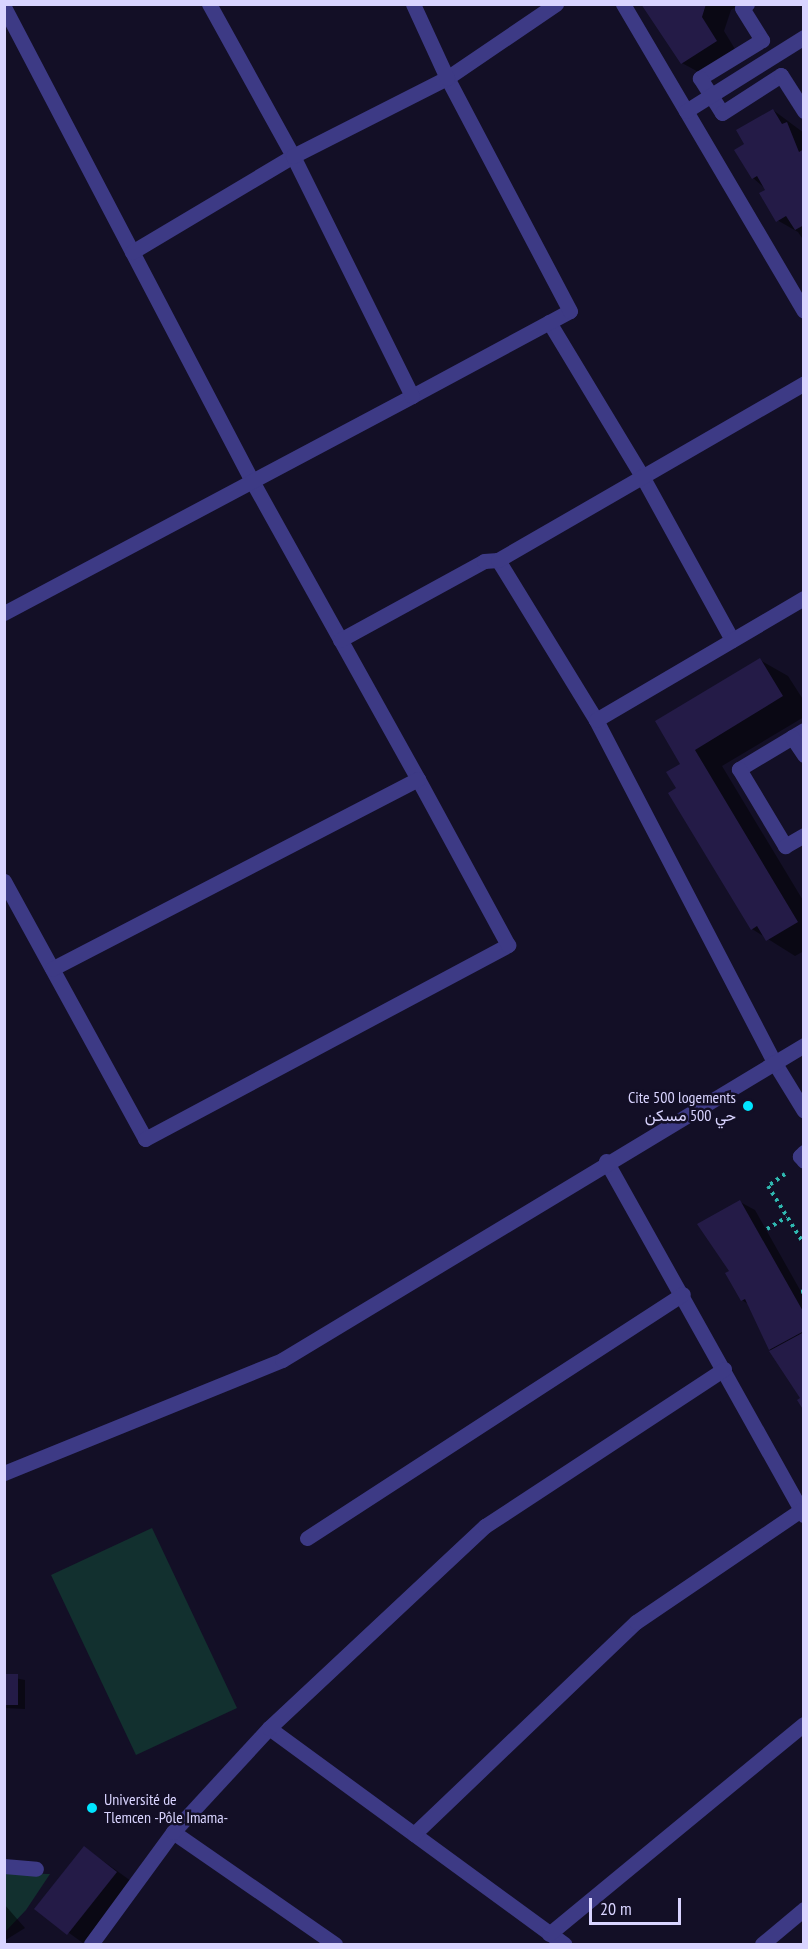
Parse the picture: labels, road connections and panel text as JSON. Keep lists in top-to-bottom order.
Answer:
{
  "places": ["Cite 500 logements حي 500 مسكن", "Université de Tlemcen -Pôle Imama-"],
  "scale_bar": "20 m"
}
